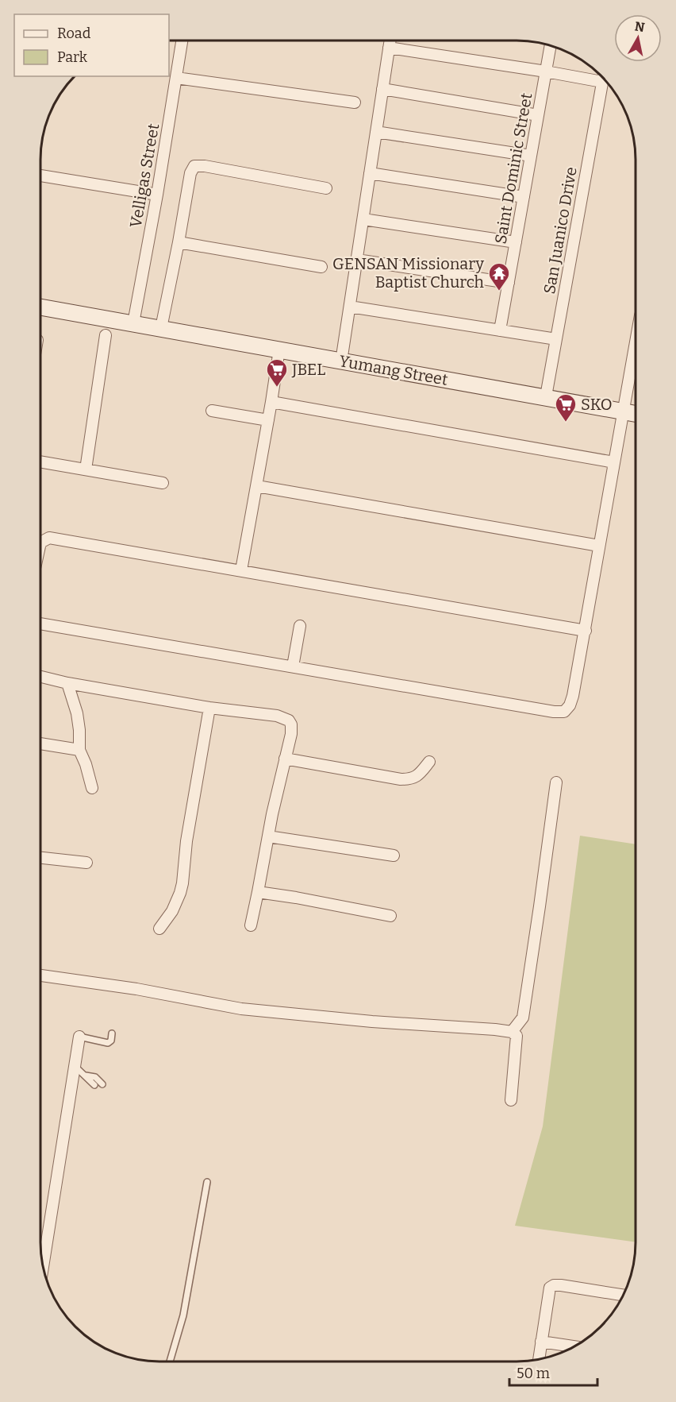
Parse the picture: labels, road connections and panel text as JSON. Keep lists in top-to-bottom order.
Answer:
{
  "streets": {
    "main road": ["Yumang Street"],
    "street": ["Saint Dominic Street", "Velligas Street", "San Juanico Drive"]
  },
  "crossings": [
    ["Velligas Street", "Yumang Street"],
    ["San Juanico Drive", "Yumang Street"]
  ],
  "places": {
    "temple": ["GENSAN Missionary Baptist Church"],
    "supermarket": ["JBEL", "SKO"]
  },
  "legend": ["Road", "Park"],
  "scale_bar": "50 m",
  "north": "top"
}
